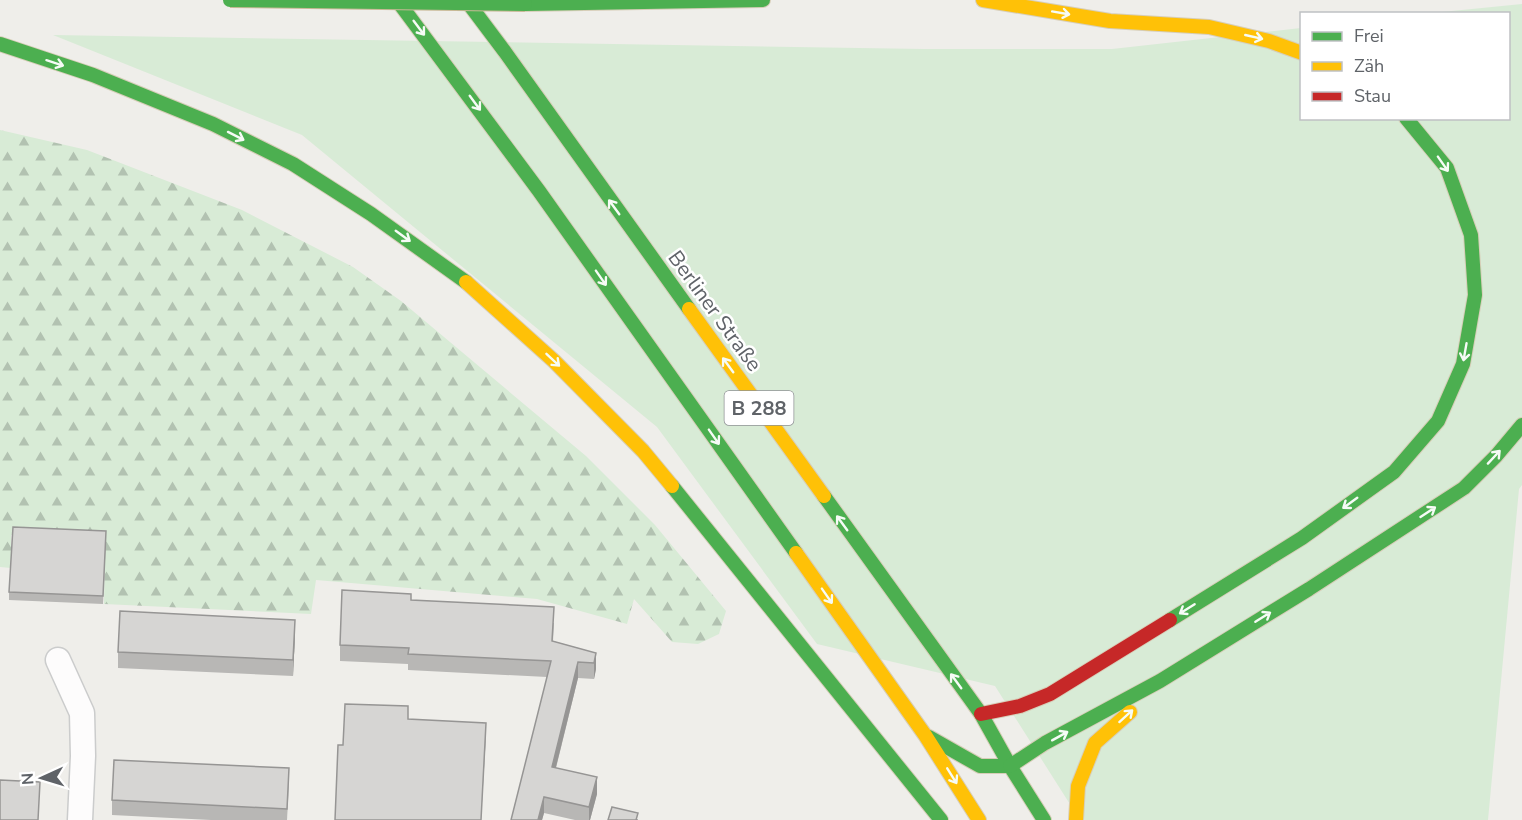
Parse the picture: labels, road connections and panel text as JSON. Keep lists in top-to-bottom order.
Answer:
{
  "streets": {
    "main road": ["Berliner Straße", "B 288"]
  },
  "legend": ["Frei", "Zäh", "Stau"],
  "north": "left"
}
